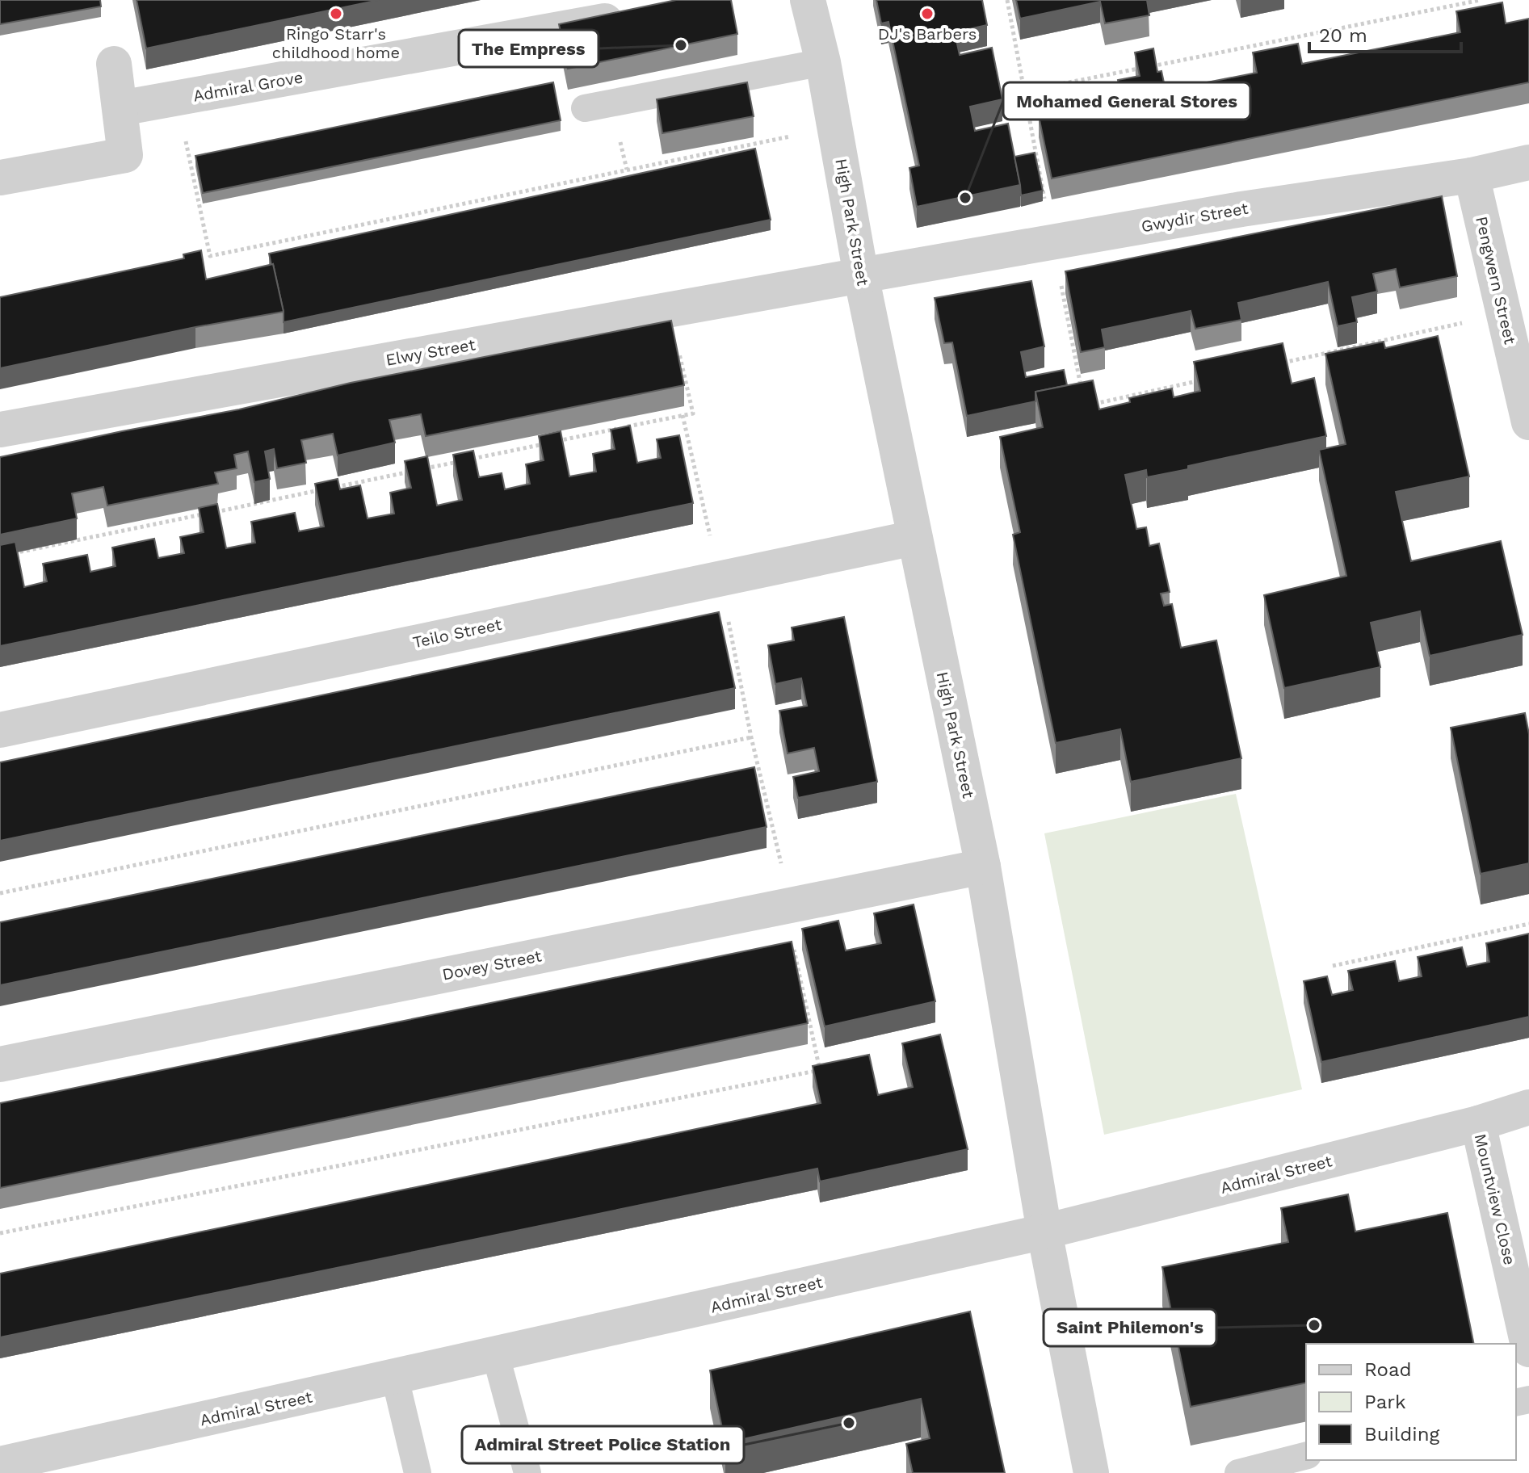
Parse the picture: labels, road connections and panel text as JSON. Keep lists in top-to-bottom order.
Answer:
{
  "streets": {
    "street": [
      "Admiral Grove",
      "Gwydir Street",
      "High Park Street",
      "Pengwern Street",
      "Elwy Street",
      "Teilo Street",
      "Dovey Street",
      "Admiral Street",
      "Mountview Close"
    ]
  },
  "crossings": [
    ["Gwydir Street", "High Park Street"],
    ["Gwydir Street", "Pengwern Street"],
    ["Gwydir Street", "Elwy Street"],
    ["High Park Street", "Elwy Street"],
    ["High Park Street", "Teilo Street"],
    ["High Park Street", "Dovey Street"],
    ["High Park Street", "Admiral Street"],
    ["Admiral Street", "Mountview Close"]
  ],
  "places": [
    "Ringo Starr's childhood home",
    "DJ's Barbers",
    "The Empress",
    "Mohamed General Stores",
    "Saint Philemon's",
    "Admiral Street Police Station"
  ],
  "legend": ["Road", "Park", "Building"],
  "scale_bar": "20 m"
}
